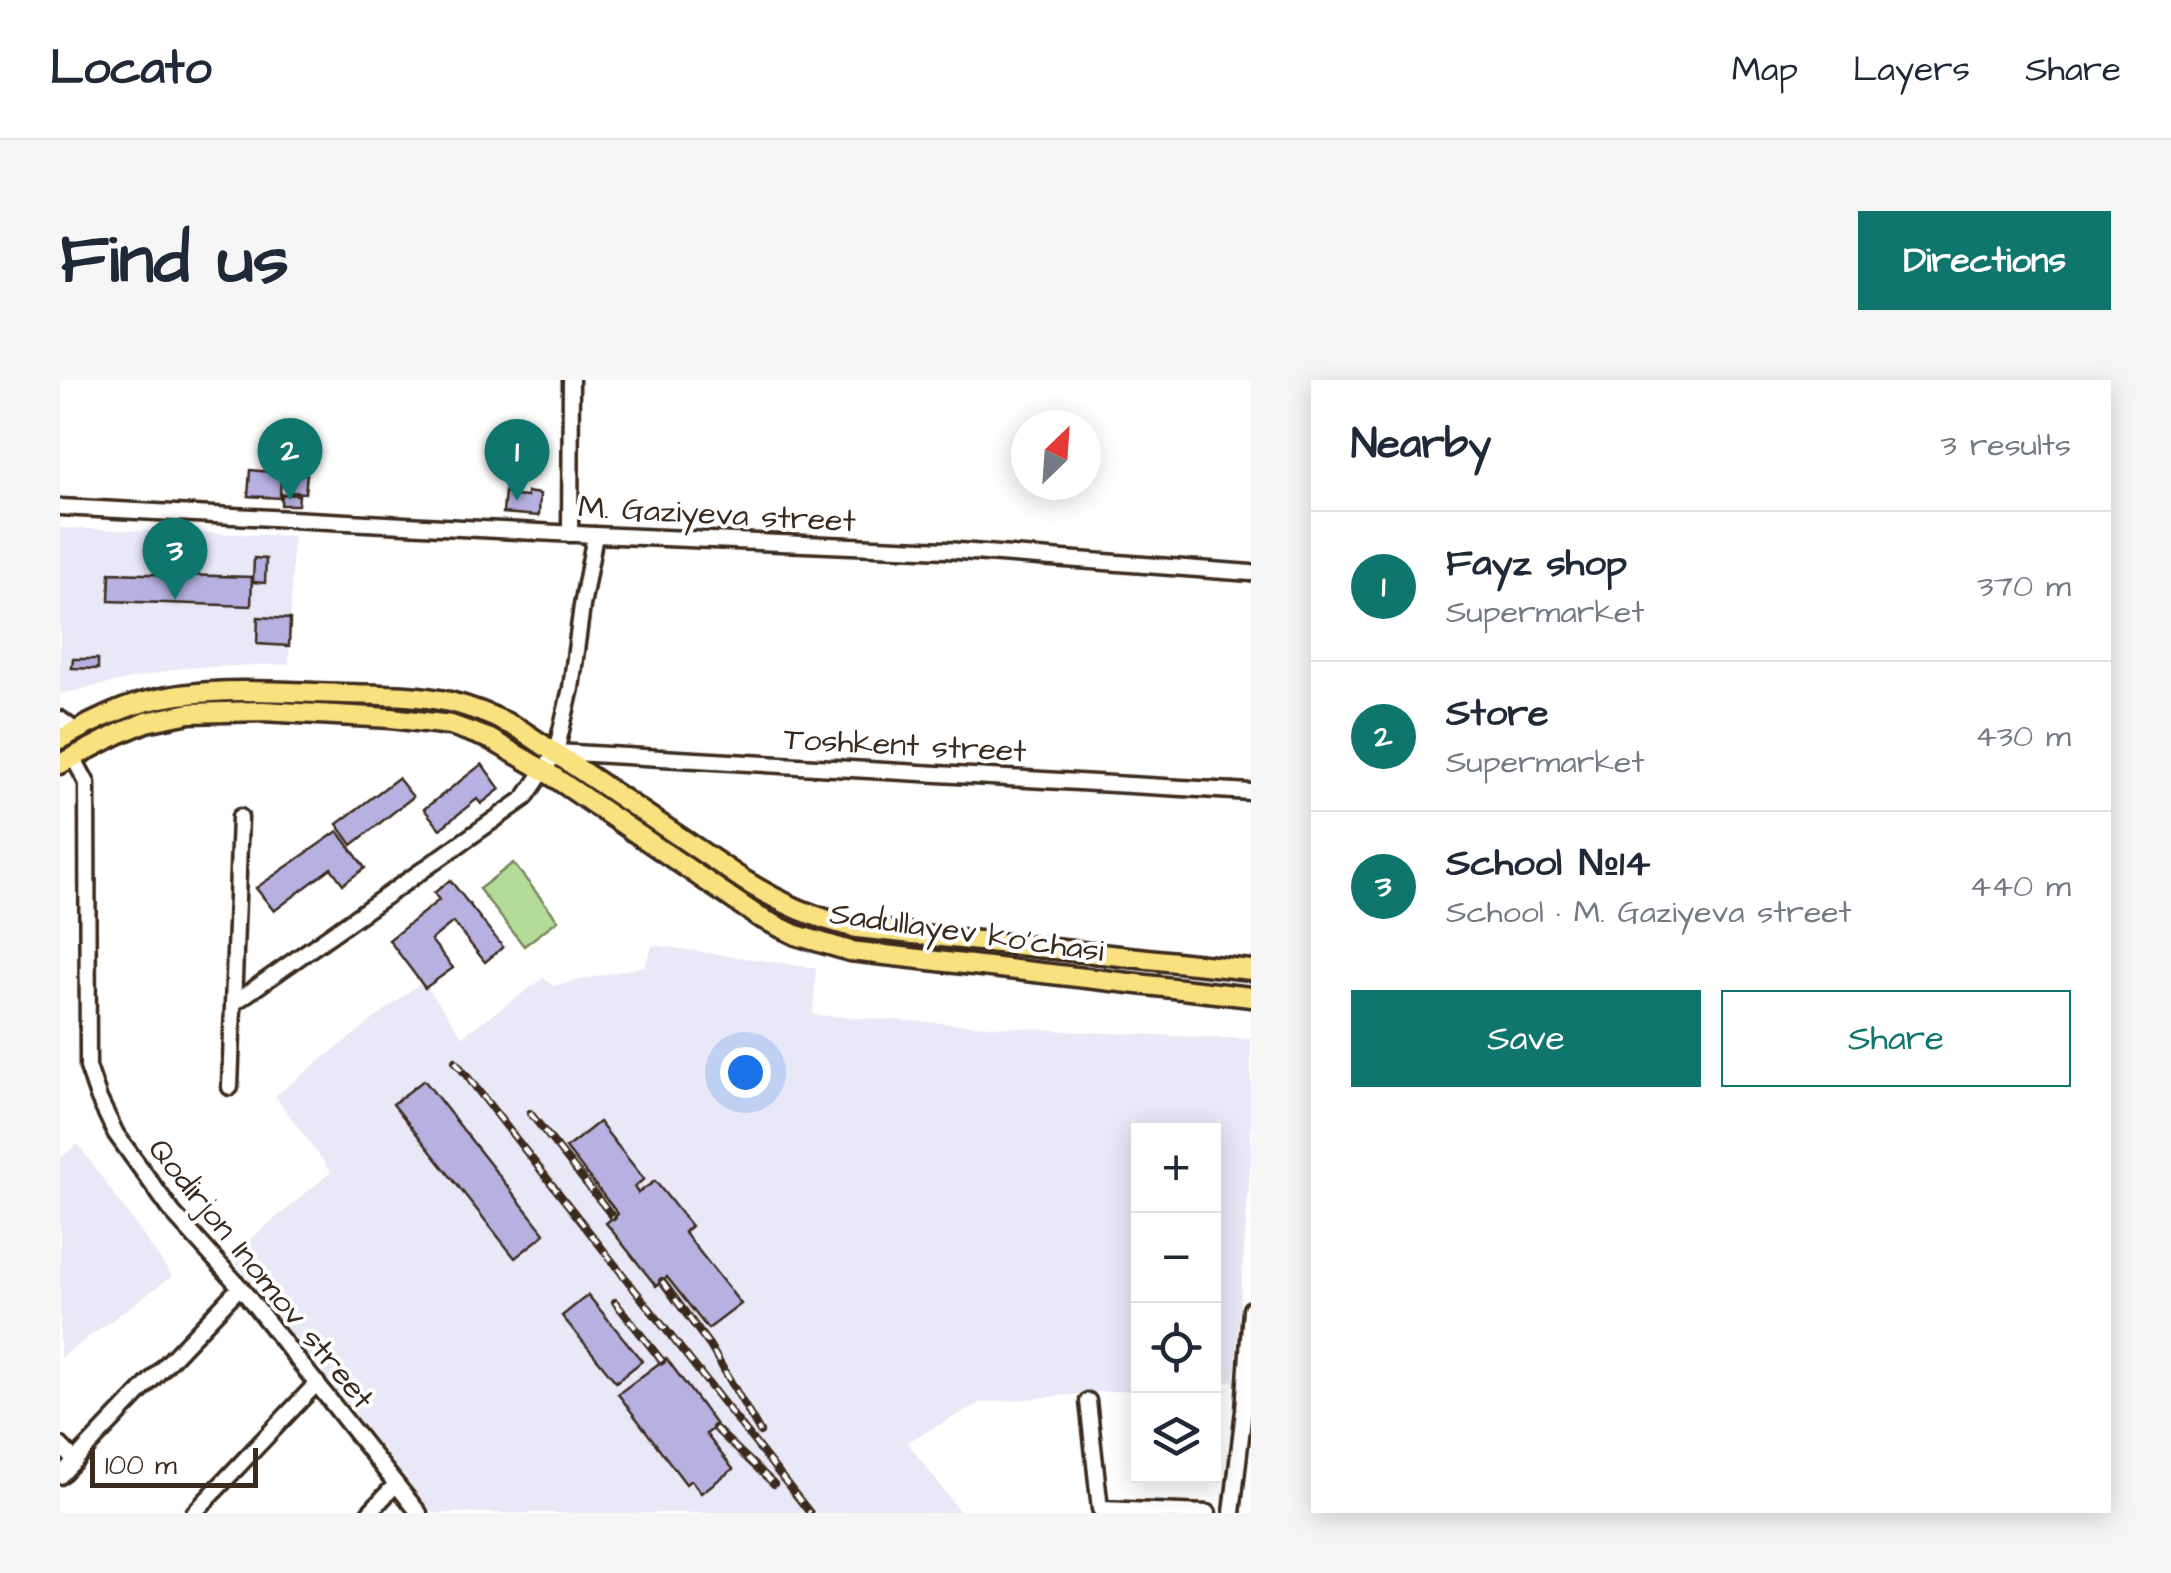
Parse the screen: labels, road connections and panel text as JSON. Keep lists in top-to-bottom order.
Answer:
{
  "streets": {
    "main road": ["Sadullayev ko'chasi"],
    "street": ["M. Gaziyeva street", "Toshkent street", "Qodirjon Inomov street"]
  },
  "crossings": [
    ["Sadullayev ko'chasi", "Qodirjon Inomov street"]
  ],
  "scale_bar": "100 m",
  "north": "top right",
  "page": {
    "header": "Locato",
    "nav": ["Map", "Layers", "Share"],
    "buttons": [
      "Directions",
      ["Save", "Share"]
    ],
    "title": "Find us",
    "heading": ["Nearby", "3 results"],
    "pins": ["2", "1", "3"],
    "list": [
      {
        "mark": "1",
        "name": "Fayz shop",
        "note": "Supermarket",
        "value": "370 m"
      },
      {
        "mark": "2",
        "name": "Store",
        "note": "Supermarket",
        "value": "430 m"
      },
      {
        "mark": "3",
        "name": "School №14",
        "note": "School · M. Gaziyeva street",
        "value": "440 m"
      }
    ],
    "map_buttons": ["+", "−"],
    "scale": "100 m"
  }
}
